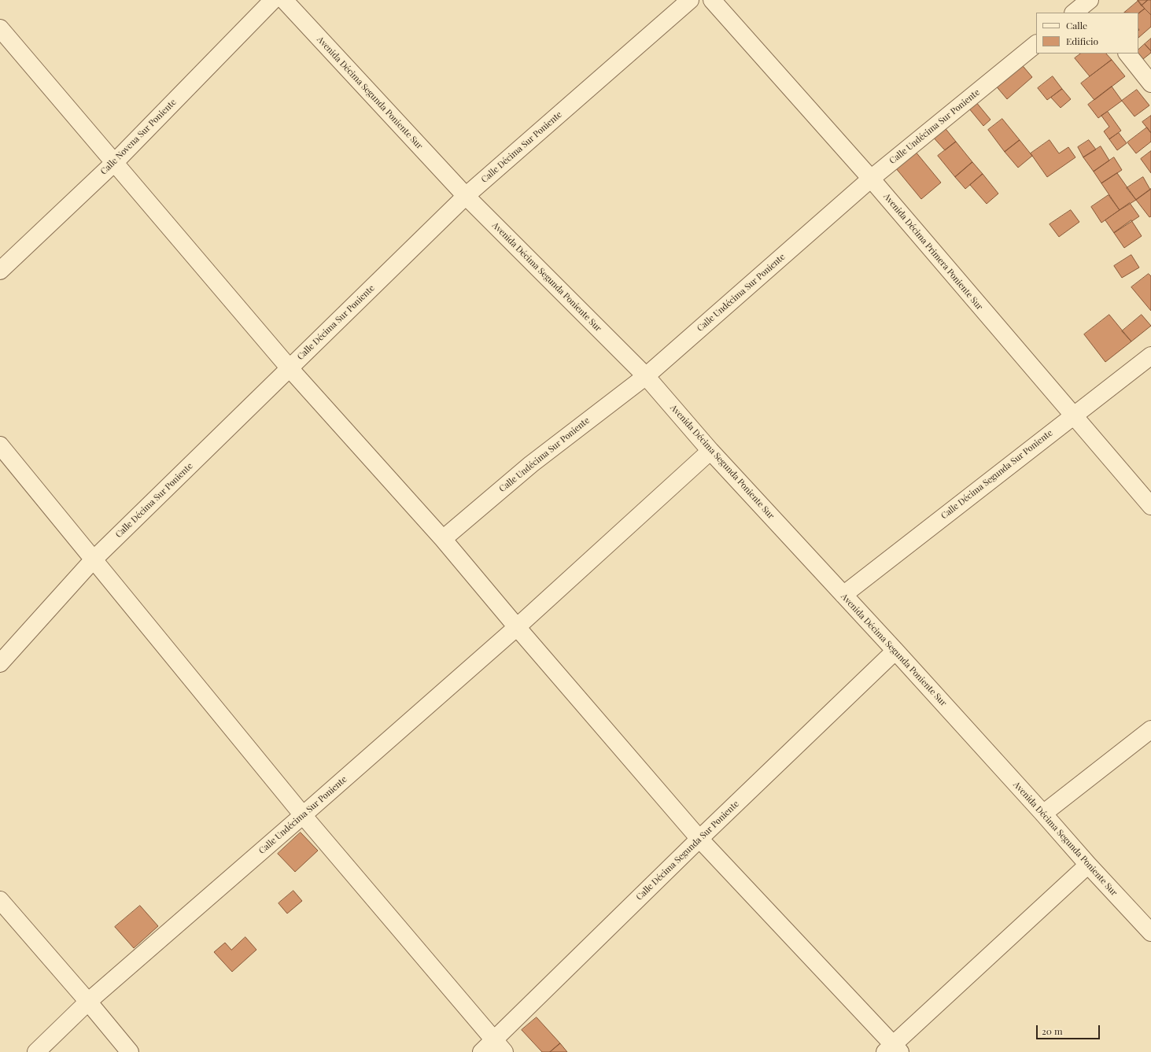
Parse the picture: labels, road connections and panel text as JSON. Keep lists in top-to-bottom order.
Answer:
{
  "streets": {
    "street": [
      "Avenida Décima Segunda Poniente Sur",
      "Calle Undécima Sur Poniente",
      "Calle Novena Sur Poniente",
      "Calle Décima Sur Poniente",
      "Avenida Décima Primera Poniente Sur",
      "Calle Décima Segunda Sur Poniente"
    ]
  },
  "crossings": [
    ["Avenida Décima Segunda Poniente Sur", "Calle Undécima Sur Poniente"],
    ["Avenida Décima Segunda Poniente Sur", "Calle Décima Sur Poniente"],
    ["Avenida Décima Segunda Poniente Sur", "Calle Décima Segunda Sur Poniente"],
    ["Calle Undécima Sur Poniente", "Avenida Décima Primera Poniente Sur"],
    ["Avenida Décima Primera Poniente Sur", "Calle Décima Segunda Sur Poniente"]
  ],
  "legend": ["Calle", "Edificio"],
  "scale_bar": "20 m"
}
